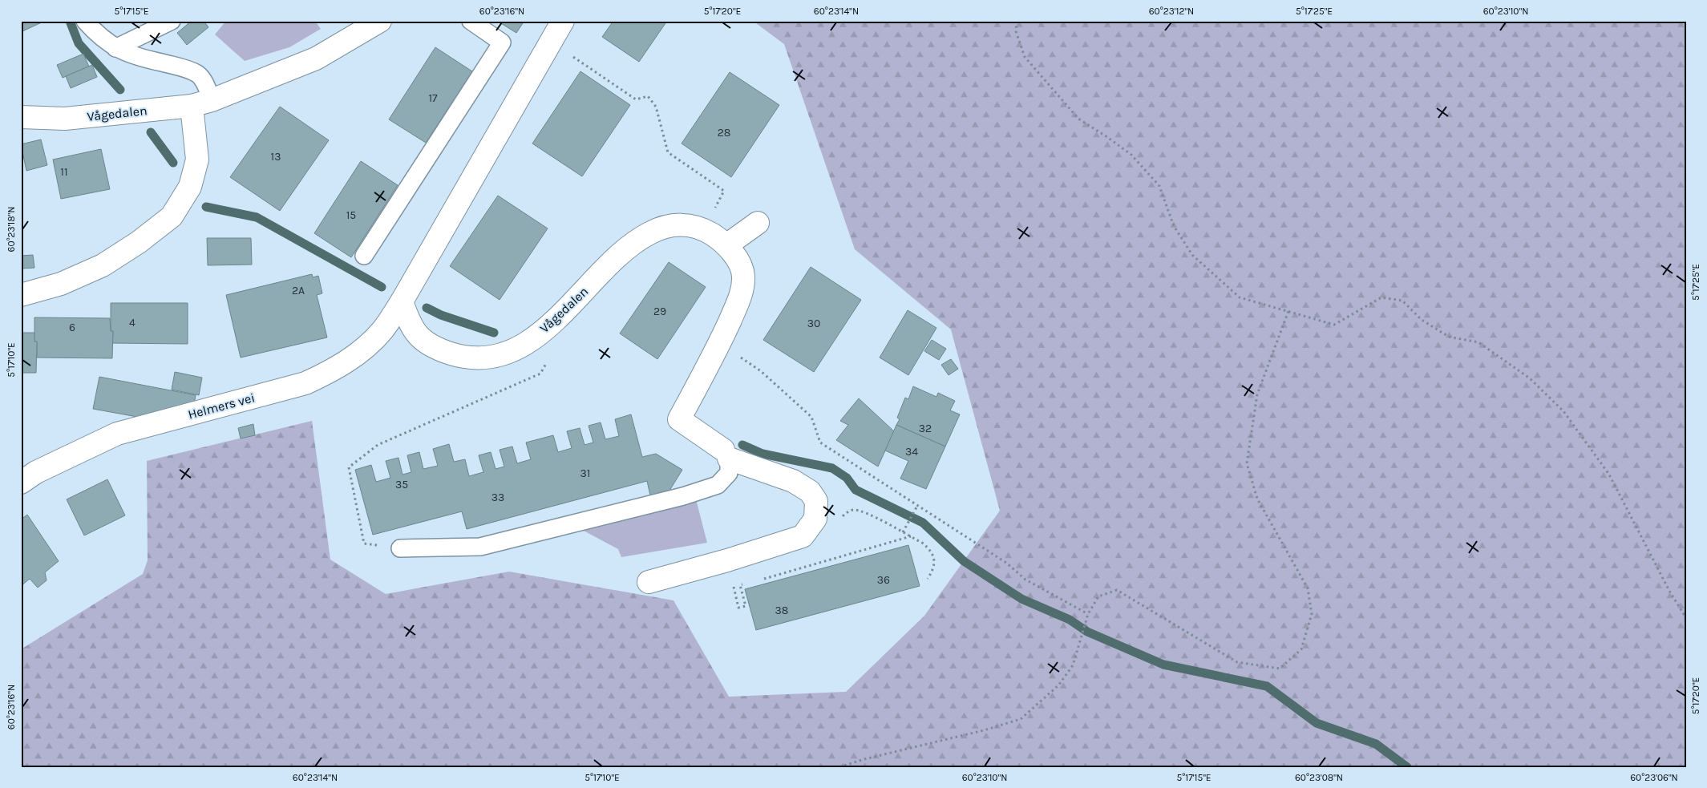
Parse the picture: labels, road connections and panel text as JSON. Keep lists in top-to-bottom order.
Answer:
{
  "streets": {
    "street": ["Vågedalen", "Helmers vei"]
  },
  "crossings": [
    ["Vågedalen", "Helmers vei"]
  ],
  "house_numbers": [
    "17",
    "28",
    "13",
    "11",
    "15",
    "2A",
    "29",
    "4",
    "30",
    "6",
    "32",
    "34",
    "31",
    "35",
    "33",
    "36",
    "38"
  ],
  "coordinates": [
    "5°17'15\"E",
    "60°23'16\"N",
    "5°17'20\"E",
    "60°23'14\"N",
    "60°23'12\"N",
    "5°17'25\"E",
    "60°23'10\"N",
    "60°23'18\"N",
    "5°17'10\"E",
    "60°23'08\"N",
    "60°23'06\"N"
  ]
}
